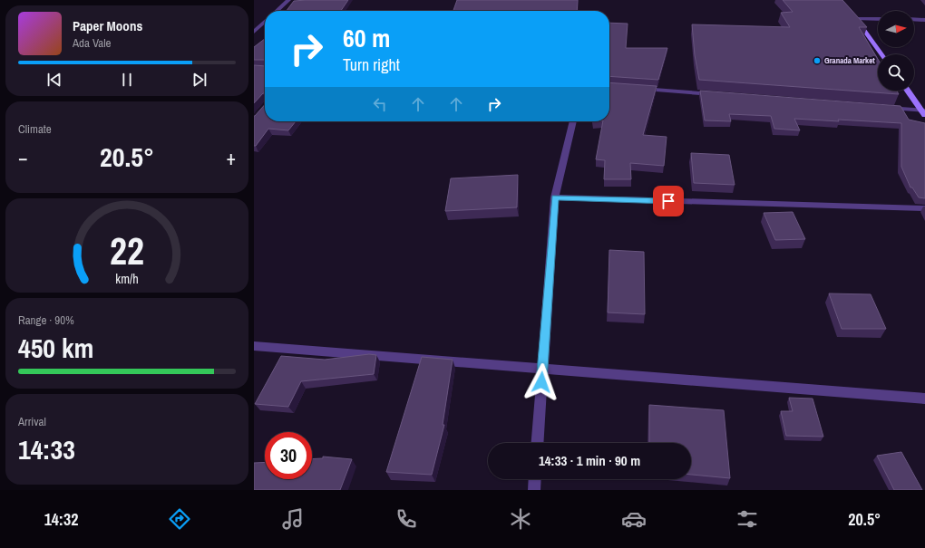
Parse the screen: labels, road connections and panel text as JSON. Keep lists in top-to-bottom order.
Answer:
{
  "places": ["Granada Market"],
  "north": "right",
  "page": {
    "turn": ["60 m", "Turn right"],
    "song": ["Paper Moons", "Ada Vale"],
    "tile": [
      "Climate",
      ["Range · 90%", "450 km"],
      ["Arrival", "14:33"]
    ],
    "heat": ["−", "20.5°", "+"],
    "limit": "30",
    "trip": "14:33 · 1 min · 90 m",
    "tabs": ["14:32", "20.5°"],
    "gauge": ["22", "km/h"]
  }
}
